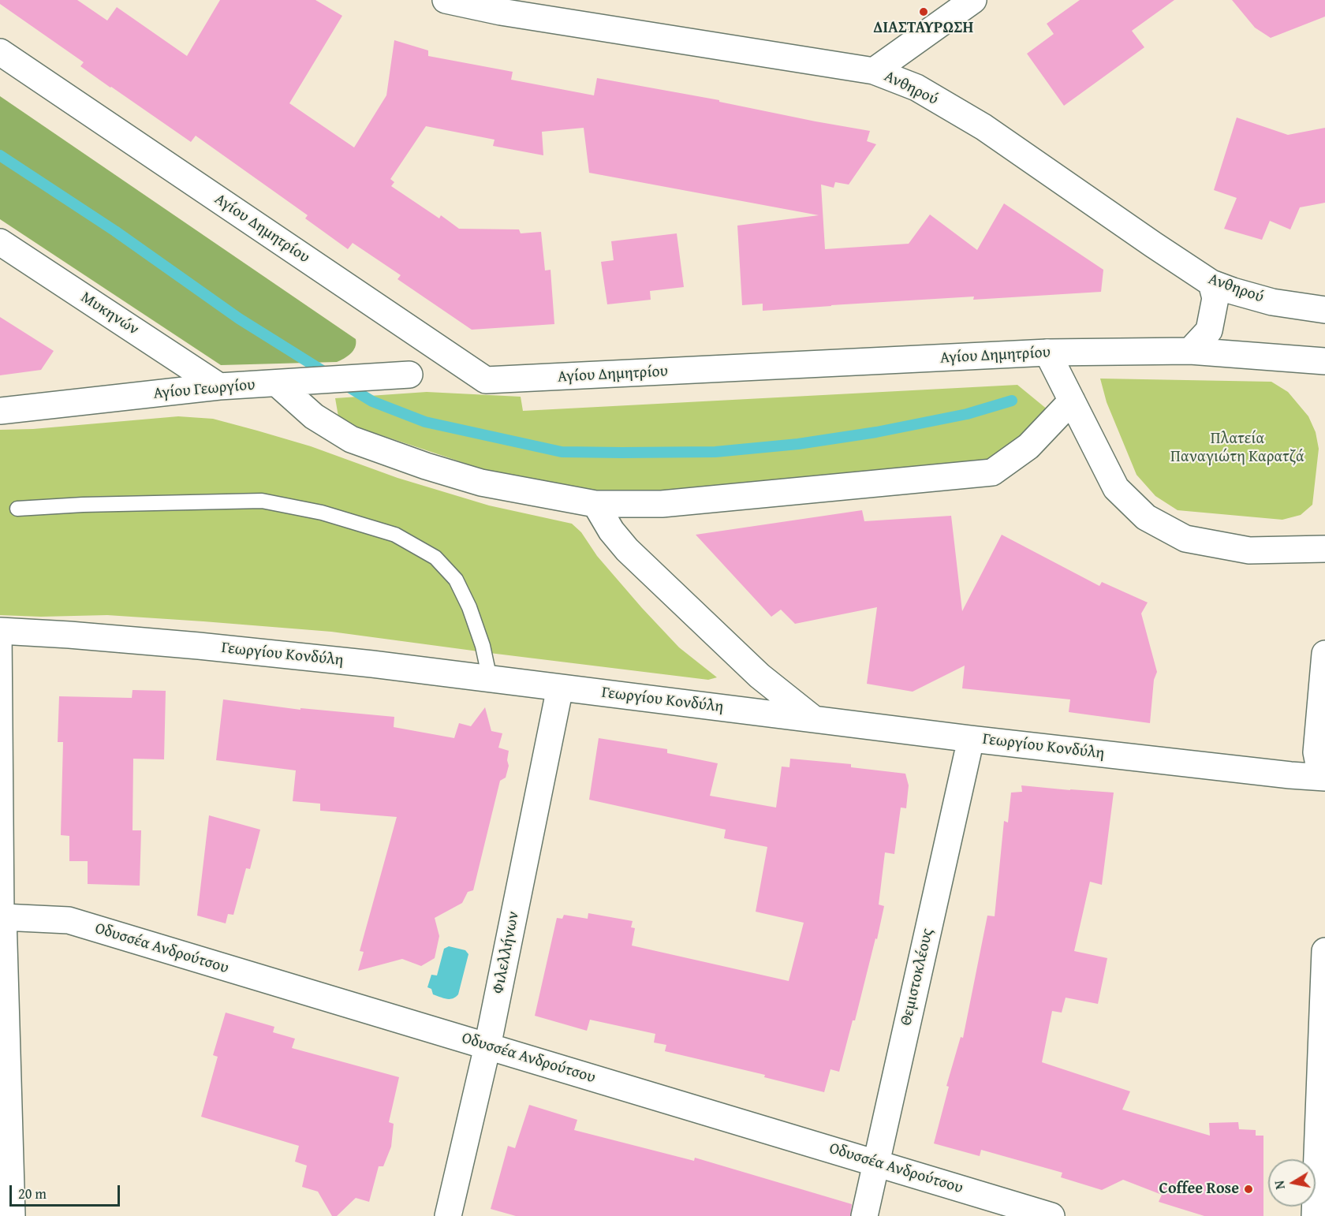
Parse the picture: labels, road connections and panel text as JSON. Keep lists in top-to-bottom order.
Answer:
{
  "streets": {
    "street": [
      "Ανθηρού",
      "Αγίου Δημητρίου",
      "Μυκηνών",
      "Αγίου Γεωργίου",
      "Γεωργίου Κονδύλη",
      "Οδυσσέα Ανδρούτσου",
      "Φιλελλήνων",
      "Θεμιστοκλέους"
    ]
  },
  "crossings": [
    ["Μυκηνών", "Αγίου Γεωργίου"],
    ["Γεωργίου Κονδύλη", "Φιλελλήνων"],
    ["Γεωργίου Κονδύλη", "Θεμιστοκλέους"],
    ["Οδυσσέα Ανδρούτσου", "Φιλελλήνων"],
    ["Οδυσσέα Ανδρούτσου", "Θεμιστοκλέους"]
  ],
  "parks": ["Πλατεία Παναγιώτη Καρατζά"],
  "places": ["ΔΙΑΣΤΑΥΡΩΣΗ", "Coffee Rose"],
  "scale_bar": "20 m",
  "north": "left"
}
